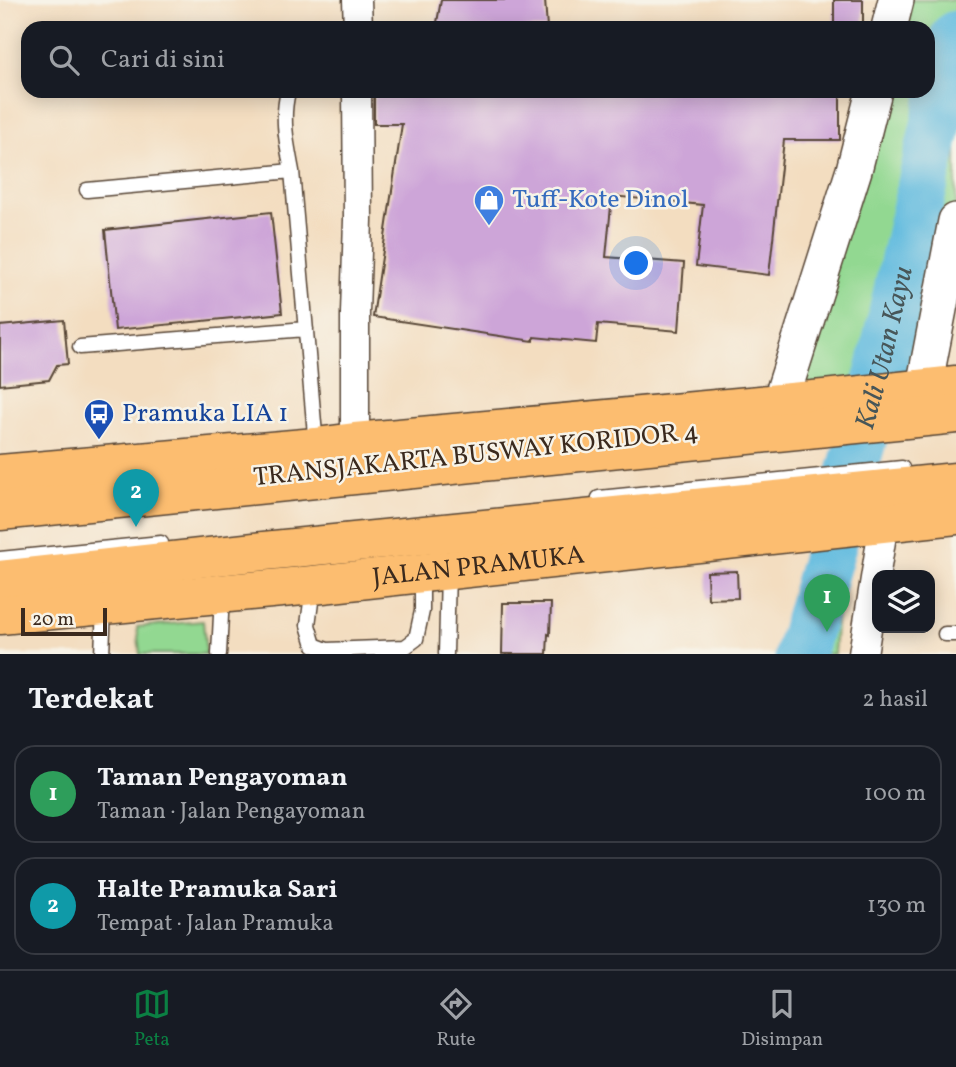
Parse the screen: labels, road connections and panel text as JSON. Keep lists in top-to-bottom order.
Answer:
{
  "streets": {
    "main road": ["JALAN PRAMUKA"]
  },
  "water": ["Kali Utan Kayu"],
  "places": {
    "shop": ["Tuff-Kote Dinol"],
    "bus stop": ["Pramuka LIA 1"]
  },
  "scale_bar": "20 m",
  "page": {
    "search": "Cari di sini",
    "pins": ["2", "1"],
    "scale": "20 m",
    "heading": ["Terdekat", "2 hasil"],
    "list": [
      {
        "mark": "1",
        "name": "Taman Pengayoman",
        "note": "Taman · Jalan Pengayoman",
        "value": "100 m"
      },
      {
        "mark": "2",
        "name": "Halte Pramuka Sari",
        "note": "Tempat · Jalan Pramuka",
        "value": "130 m"
      }
    ],
    "nav": ["Peta", "Rute", "Disimpan"]
  }
}
